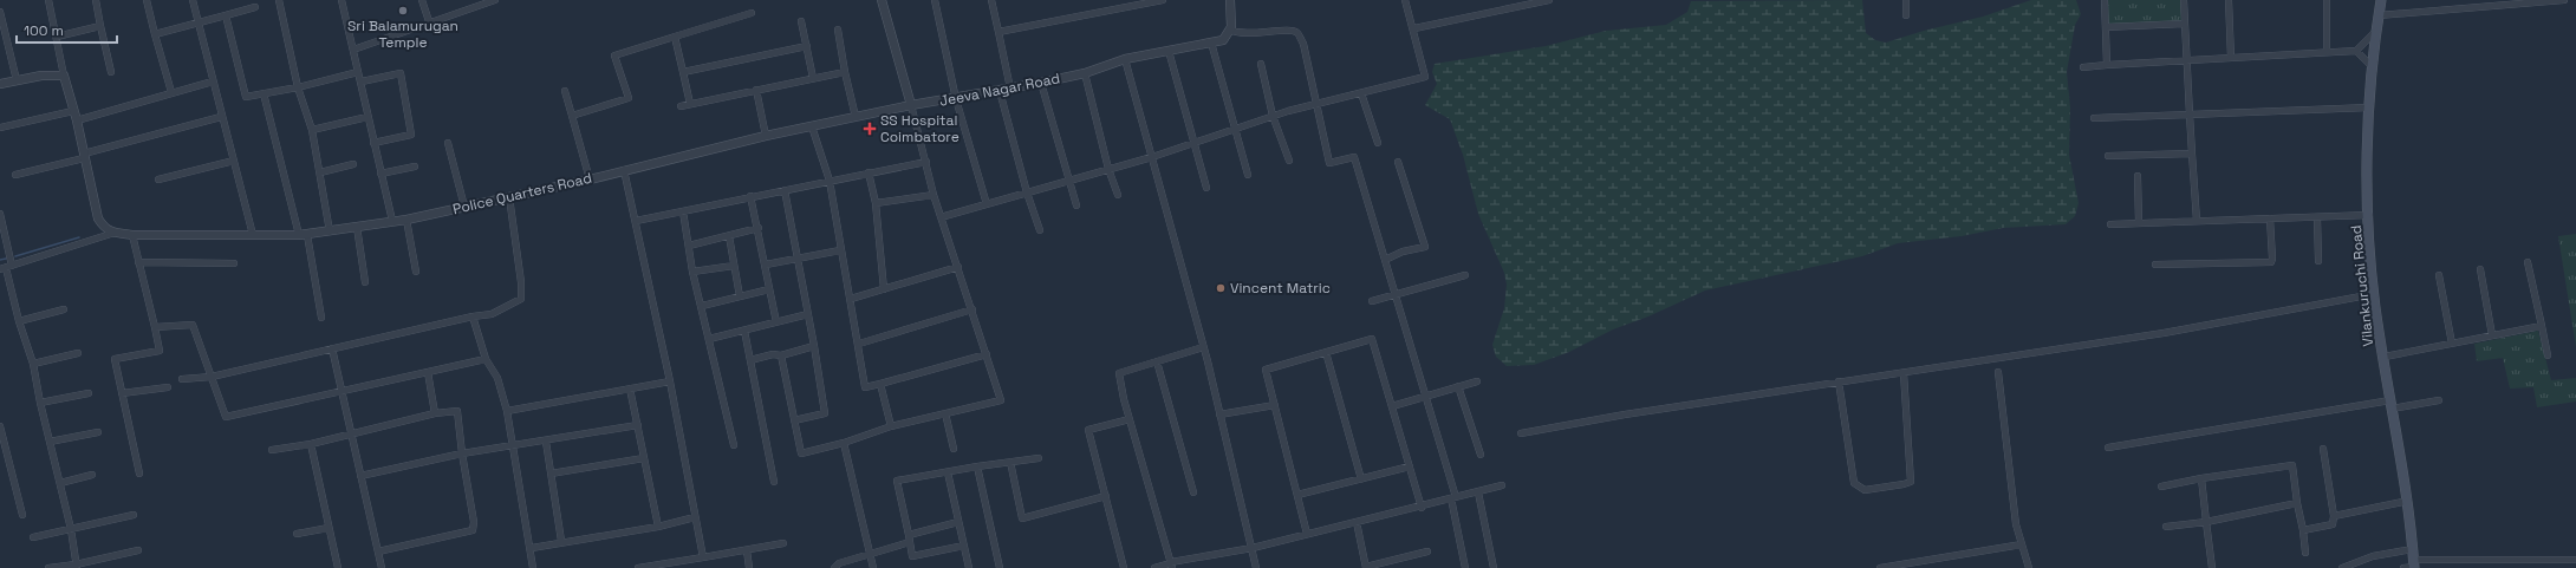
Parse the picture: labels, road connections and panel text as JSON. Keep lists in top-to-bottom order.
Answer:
{
  "streets": {
    "main road": ["Vilankuruchi Road"],
    "street": ["Jeeva Nagar Road", "Police Quarters Road"]
  },
  "crossings": [
    ["Jeeva Nagar Road", "Police Quarters Road"]
  ],
  "places": {
    "other": ["Sri Balamurugan Temple", "Vincent Matric"],
    "health": ["SS Hospital Coimbatore"]
  },
  "scale_bar": "100 m"
}
